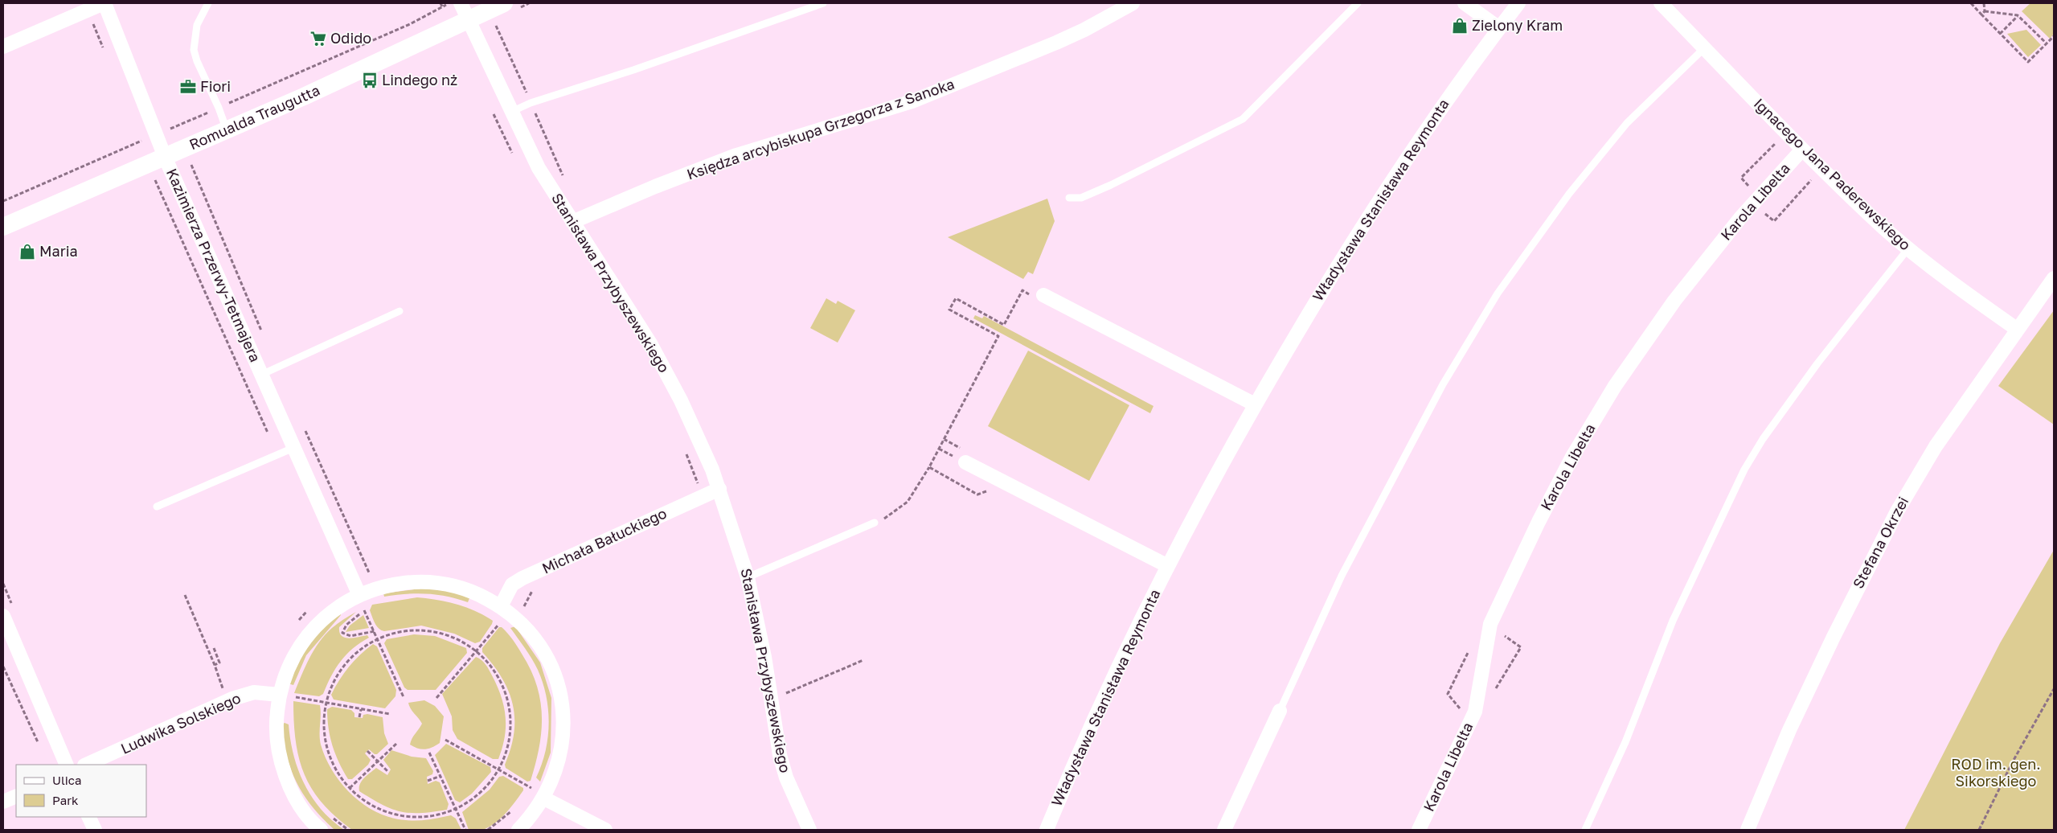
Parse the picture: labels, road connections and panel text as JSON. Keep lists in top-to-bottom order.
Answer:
{
  "streets": {
    "street": [
      "Romualda Traugutta",
      "Księdza arcybiskupa Grzegorza z Sanoka",
      "Ignacego Jana Paderewskiego",
      "Władysława Stanisława Reymonta",
      "Karola Libelta",
      "Kazimierza Przerwy-Tetmajera",
      "Stanisława Przybyszewskiego",
      "Michała Bałuckiego",
      "Stefana Okrzei",
      "Ludwika Solskiego"
    ]
  },
  "crossings": [
    ["Romualda Traugutta", "Kazimierza Przerwy-Tetmajera"],
    ["Romualda Traugutta", "Stanisława Przybyszewskiego"],
    ["Księdza arcybiskupa Grzegorza z Sanoka", "Stanisława Przybyszewskiego"],
    ["Ignacego Jana Paderewskiego", "Karola Libelta"],
    ["Ignacego Jana Paderewskiego", "Stefana Okrzei"],
    ["Stanisława Przybyszewskiego", "Michała Bałuckiego"]
  ],
  "parks": ["ROD im. gen. Sikorskiego"],
  "places": {
    "shop": ["Zielony Kram", "Maria"],
    "supermarket": ["Odido"],
    "bus stop": ["Lindego nż"],
    "office": ["Fiori"]
  },
  "legend": ["Ulica", "Park"]
}
